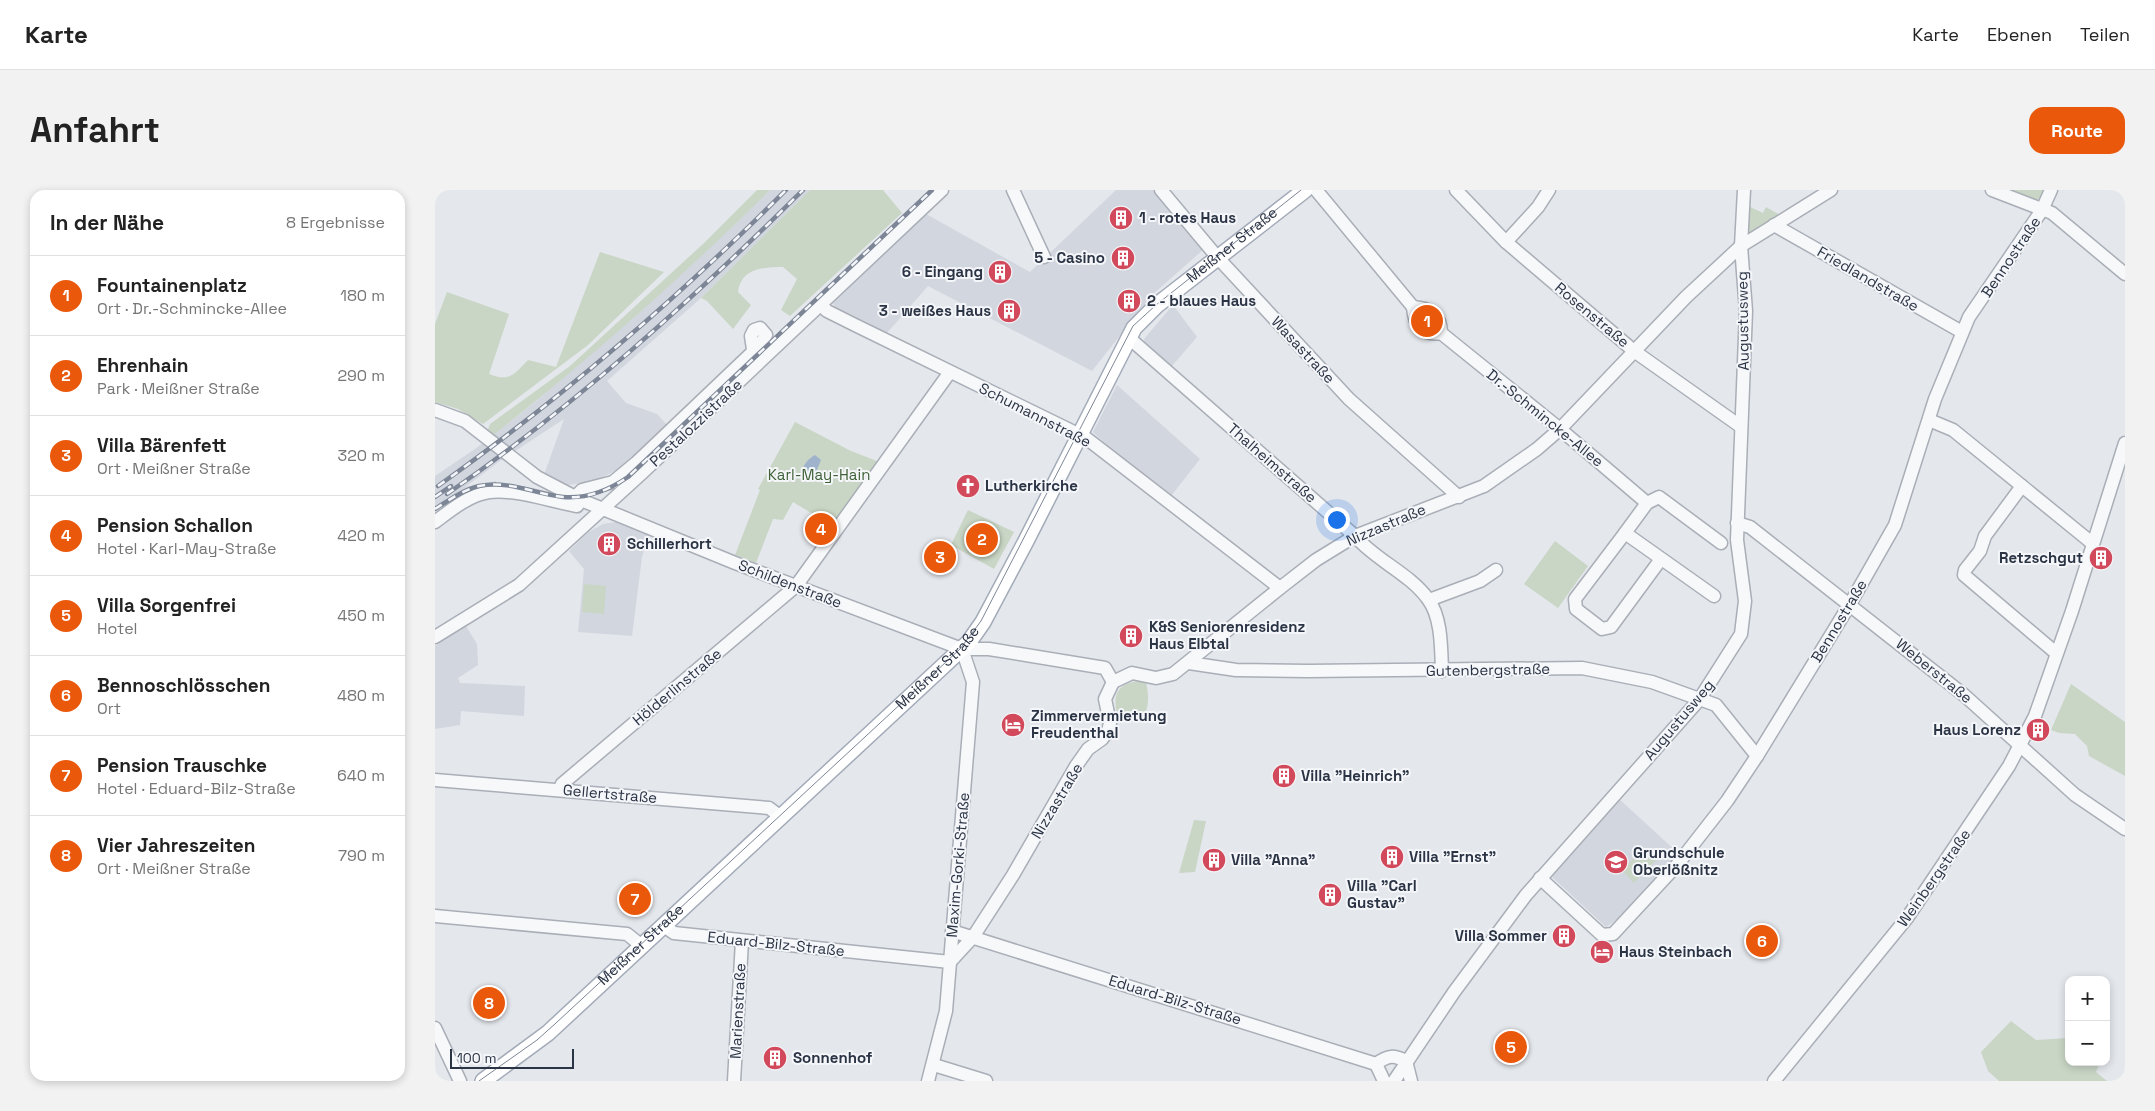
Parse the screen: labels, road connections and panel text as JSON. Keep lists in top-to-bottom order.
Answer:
{
  "streets": {
    "main road": ["Meißner Straße"],
    "street": [
      "Bennostraße",
      "Friedlandstraße",
      "Rosenstraße",
      "Augustusweg",
      "Wasastraße",
      "Schumannstraße",
      "Dr.-Schmincke-Allee",
      "Pestalozzistraße",
      "Thalheimstraße",
      "Nizzastraße",
      "Schildenstraße",
      "Gutenbergstraße",
      "Weberstraße",
      "Hölderlinstraße",
      "Gellertstraße",
      "Maxim-Gorki-Straße",
      "Weinbergstraße",
      "Eduard-Bilz-Straße",
      "Marienstraße"
    ]
  },
  "crossings": [
    ["Meißner Straße", "Wasastraße"],
    ["Meißner Straße", "Schumannstraße"],
    ["Meißner Straße", "Thalheimstraße"],
    ["Meißner Straße", "Schildenstraße"],
    ["Meißner Straße", "Gellertstraße"],
    ["Meißner Straße", "Maxim-Gorki-Straße"],
    ["Meißner Straße", "Eduard-Bilz-Straße"],
    ["Bennostraße", "Friedlandstraße"],
    ["Bennostraße", "Augustusweg"],
    ["Bennostraße", "Gutenbergstraße"],
    ["Bennostraße", "Weberstraße"],
    ["Friedlandstraße", "Nizzastraße"],
    ["Rosenstraße", "Augustusweg"],
    ["Rosenstraße", "Nizzastraße"],
    ["Augustusweg", "Nizzastraße"],
    ["Augustusweg", "Gutenbergstraße"],
    ["Augustusweg", "Weberstraße"],
    ["Wasastraße", "Nizzastraße"],
    ["Schumannstraße", "Pestalozzistraße"],
    ["Schumannstraße", "Nizzastraße"],
    ["Schumannstraße", "Hölderlinstraße"],
    ["Dr.-Schmincke-Allee", "Nizzastraße"],
    ["Pestalozzistraße", "Schildenstraße"],
    ["Thalheimstraße", "Nizzastraße"],
    ["Thalheimstraße", "Gutenbergstraße"],
    ["Nizzastraße", "Gutenbergstraße"],
    ["Nizzastraße", "Maxim-Gorki-Straße"],
    ["Nizzastraße", "Eduard-Bilz-Straße"],
    ["Schildenstraße", "Hölderlinstraße"],
    ["Schildenstraße", "Maxim-Gorki-Straße"],
    ["Weberstraße", "Weinbergstraße"],
    ["Hölderlinstraße", "Gellertstraße"],
    ["Maxim-Gorki-Straße", "Eduard-Bilz-Straße"],
    ["Eduard-Bilz-Straße", "Marienstraße"]
  ],
  "parks": ["Karl-May-Hain"],
  "places": {
    "building": [
      "1 - rotes Haus",
      "5 - Casino",
      "6 - Eingang",
      "2 - blaues Haus",
      "3 - weißes Haus",
      "Schillerhort",
      "Retzschgut",
      "K&S Seniorenresidenz Haus Elbtal",
      "Haus Lorenz",
      "Villa \"Heinrich\"",
      "Villa \"Ernst\"",
      "Villa \"Anna\"",
      "Villa \"Carl Gustav\"",
      "Villa Sommer",
      "Sonnenhof"
    ],
    "church": ["Lutherkirche"],
    "hotel": ["Zimmervermietung Freudenthal", "Haus Steinbach"],
    "school or university": ["Grundschule Oberlößnitz"]
  },
  "scale_bar": "100 m",
  "page": {
    "header": "Karte",
    "nav": ["Karte", "Ebenen", "Teilen"],
    "buttons": "Route",
    "title": "Anfahrt",
    "heading": ["In der Nähe", "8 Ergebnisse"],
    "list": [
      {
        "mark": "1",
        "name": "Fountainenplatz",
        "note": "Ort · Dr.-Schmincke-Allee",
        "value": "180 m"
      },
      {
        "mark": "2",
        "name": "Ehrenhain",
        "note": "Park · Meißner Straße",
        "value": "290 m"
      },
      {
        "mark": "3",
        "name": "Villa Bärenfett",
        "note": "Ort · Meißner Straße",
        "value": "320 m"
      },
      {
        "mark": "4",
        "name": "Pension Schallon",
        "note": "Hotel · Karl-May-Straße",
        "value": "420 m"
      },
      {
        "mark": "5",
        "name": "Villa Sorgenfrei",
        "note": "Hotel",
        "value": "450 m"
      },
      {
        "mark": "6",
        "name": "Bennoschlösschen",
        "note": "Ort",
        "value": "480 m"
      },
      {
        "mark": "7",
        "name": "Pension Trauschke",
        "note": "Hotel · Eduard-Bilz-Straße",
        "value": "640 m"
      },
      {
        "mark": "8",
        "name": "Vier Jahreszeiten",
        "note": "Ort · Meißner Straße",
        "value": "790 m"
      }
    ],
    "pins": [
      "1",
      "4",
      "2",
      "3",
      "7",
      "6",
      "8",
      "5"
    ],
    "map_buttons": ["+", "−"],
    "scale": "100 m"
  }
}
